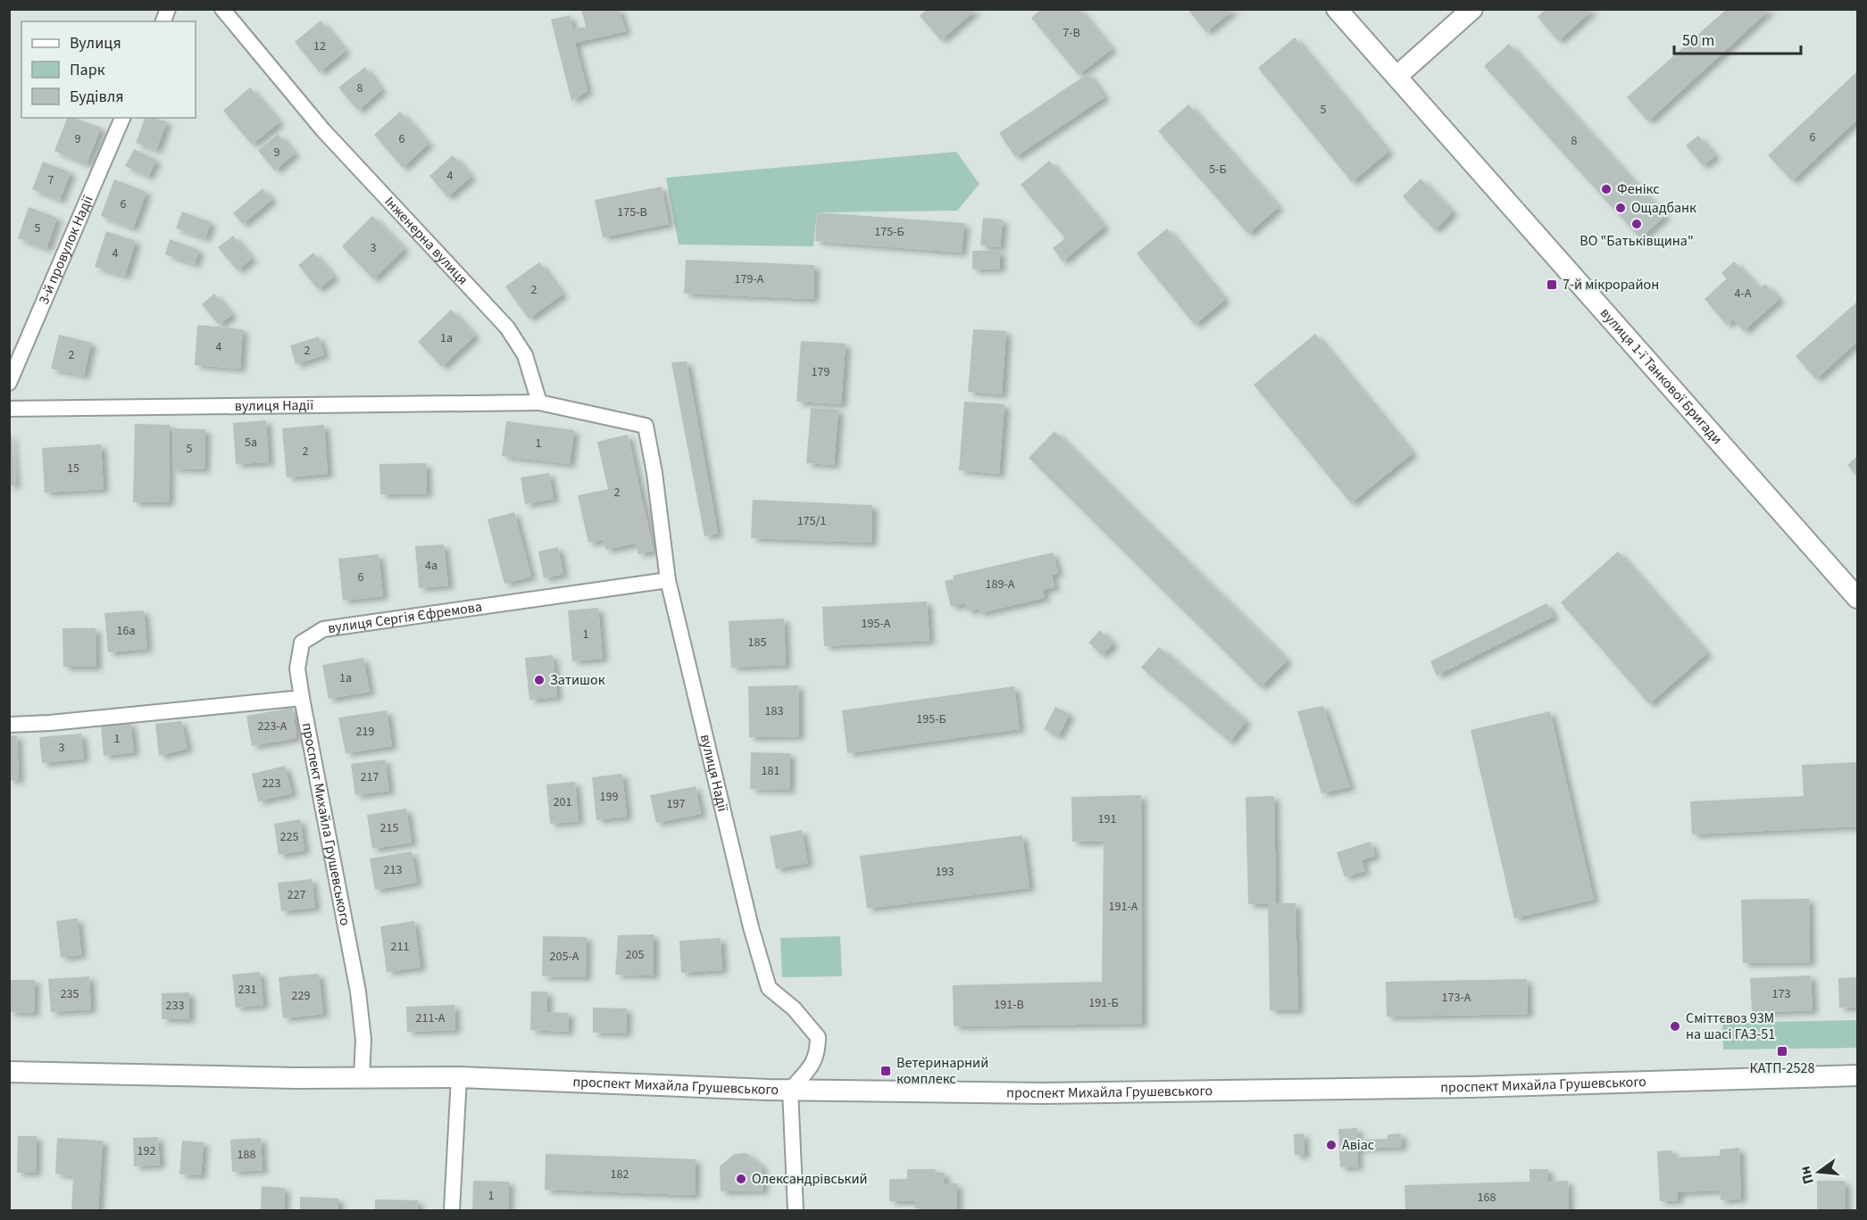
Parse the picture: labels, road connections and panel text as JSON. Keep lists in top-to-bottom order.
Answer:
{
  "streets": {
    "street": [
      "Інженерна вулиця",
      "3-й провулок Надії",
      "вулиця 1-ї Танкової Бригади",
      "вулиця Надії",
      "вулиця Сергія Єфремова",
      "проспект Михайла Грушевського"
    ]
  },
  "crossings": [
    ["Інженерна вулиця", "вулиця Надії"],
    ["вулиця Надії", "вулиця Сергія Єфремова"],
    ["вулиця Надії", "проспект Михайла Грушевського"],
    ["вулиця Сергія Єфремова", "проспект Михайла Грушевського"]
  ],
  "places": {
    "other": [
      "Фенікс",
      "Ощадбанк",
      "ВО \"Батьківщина\"",
      "Затишок",
      "Сміттєвоз 93М на шасі ГАЗ-51",
      "Авіас",
      "Олександрівський"
    ],
    "transit": ["7-й мікрорайон", "КАТП-2528", "Ветеринарний комплекс"]
  },
  "house_numbers": [
    "7-В",
    "12",
    "8",
    "5",
    "6",
    "9",
    "6",
    "8",
    "9",
    "5-Б",
    "4",
    "7",
    "6",
    "175-В",
    "5",
    "175-Б",
    "3",
    "4",
    "179-А",
    "2",
    "4-А",
    "1а",
    "4",
    "2",
    "2",
    "179",
    "5а",
    "1",
    "5",
    "2",
    "15",
    "2",
    "175/1",
    "4а",
    "6",
    "189-А",
    "195-А",
    "16а",
    "1",
    "185",
    "1а",
    "183",
    "195-Б",
    "223-А",
    "219",
    "1",
    "3",
    "181",
    "217",
    "223",
    "199",
    "201",
    "197",
    "191",
    "215",
    "225",
    "213",
    "193",
    "227",
    "191-А",
    "211",
    "205",
    "205-А",
    "231",
    "235",
    "173",
    "229",
    "173-А",
    "191-Б",
    "191-В",
    "233",
    "211-А",
    "192",
    "188",
    "182",
    "1",
    "168"
  ],
  "legend": ["Вулиця", "Парк", "Будівля"],
  "scale_bar": "50 m",
  "north": "left"
}
